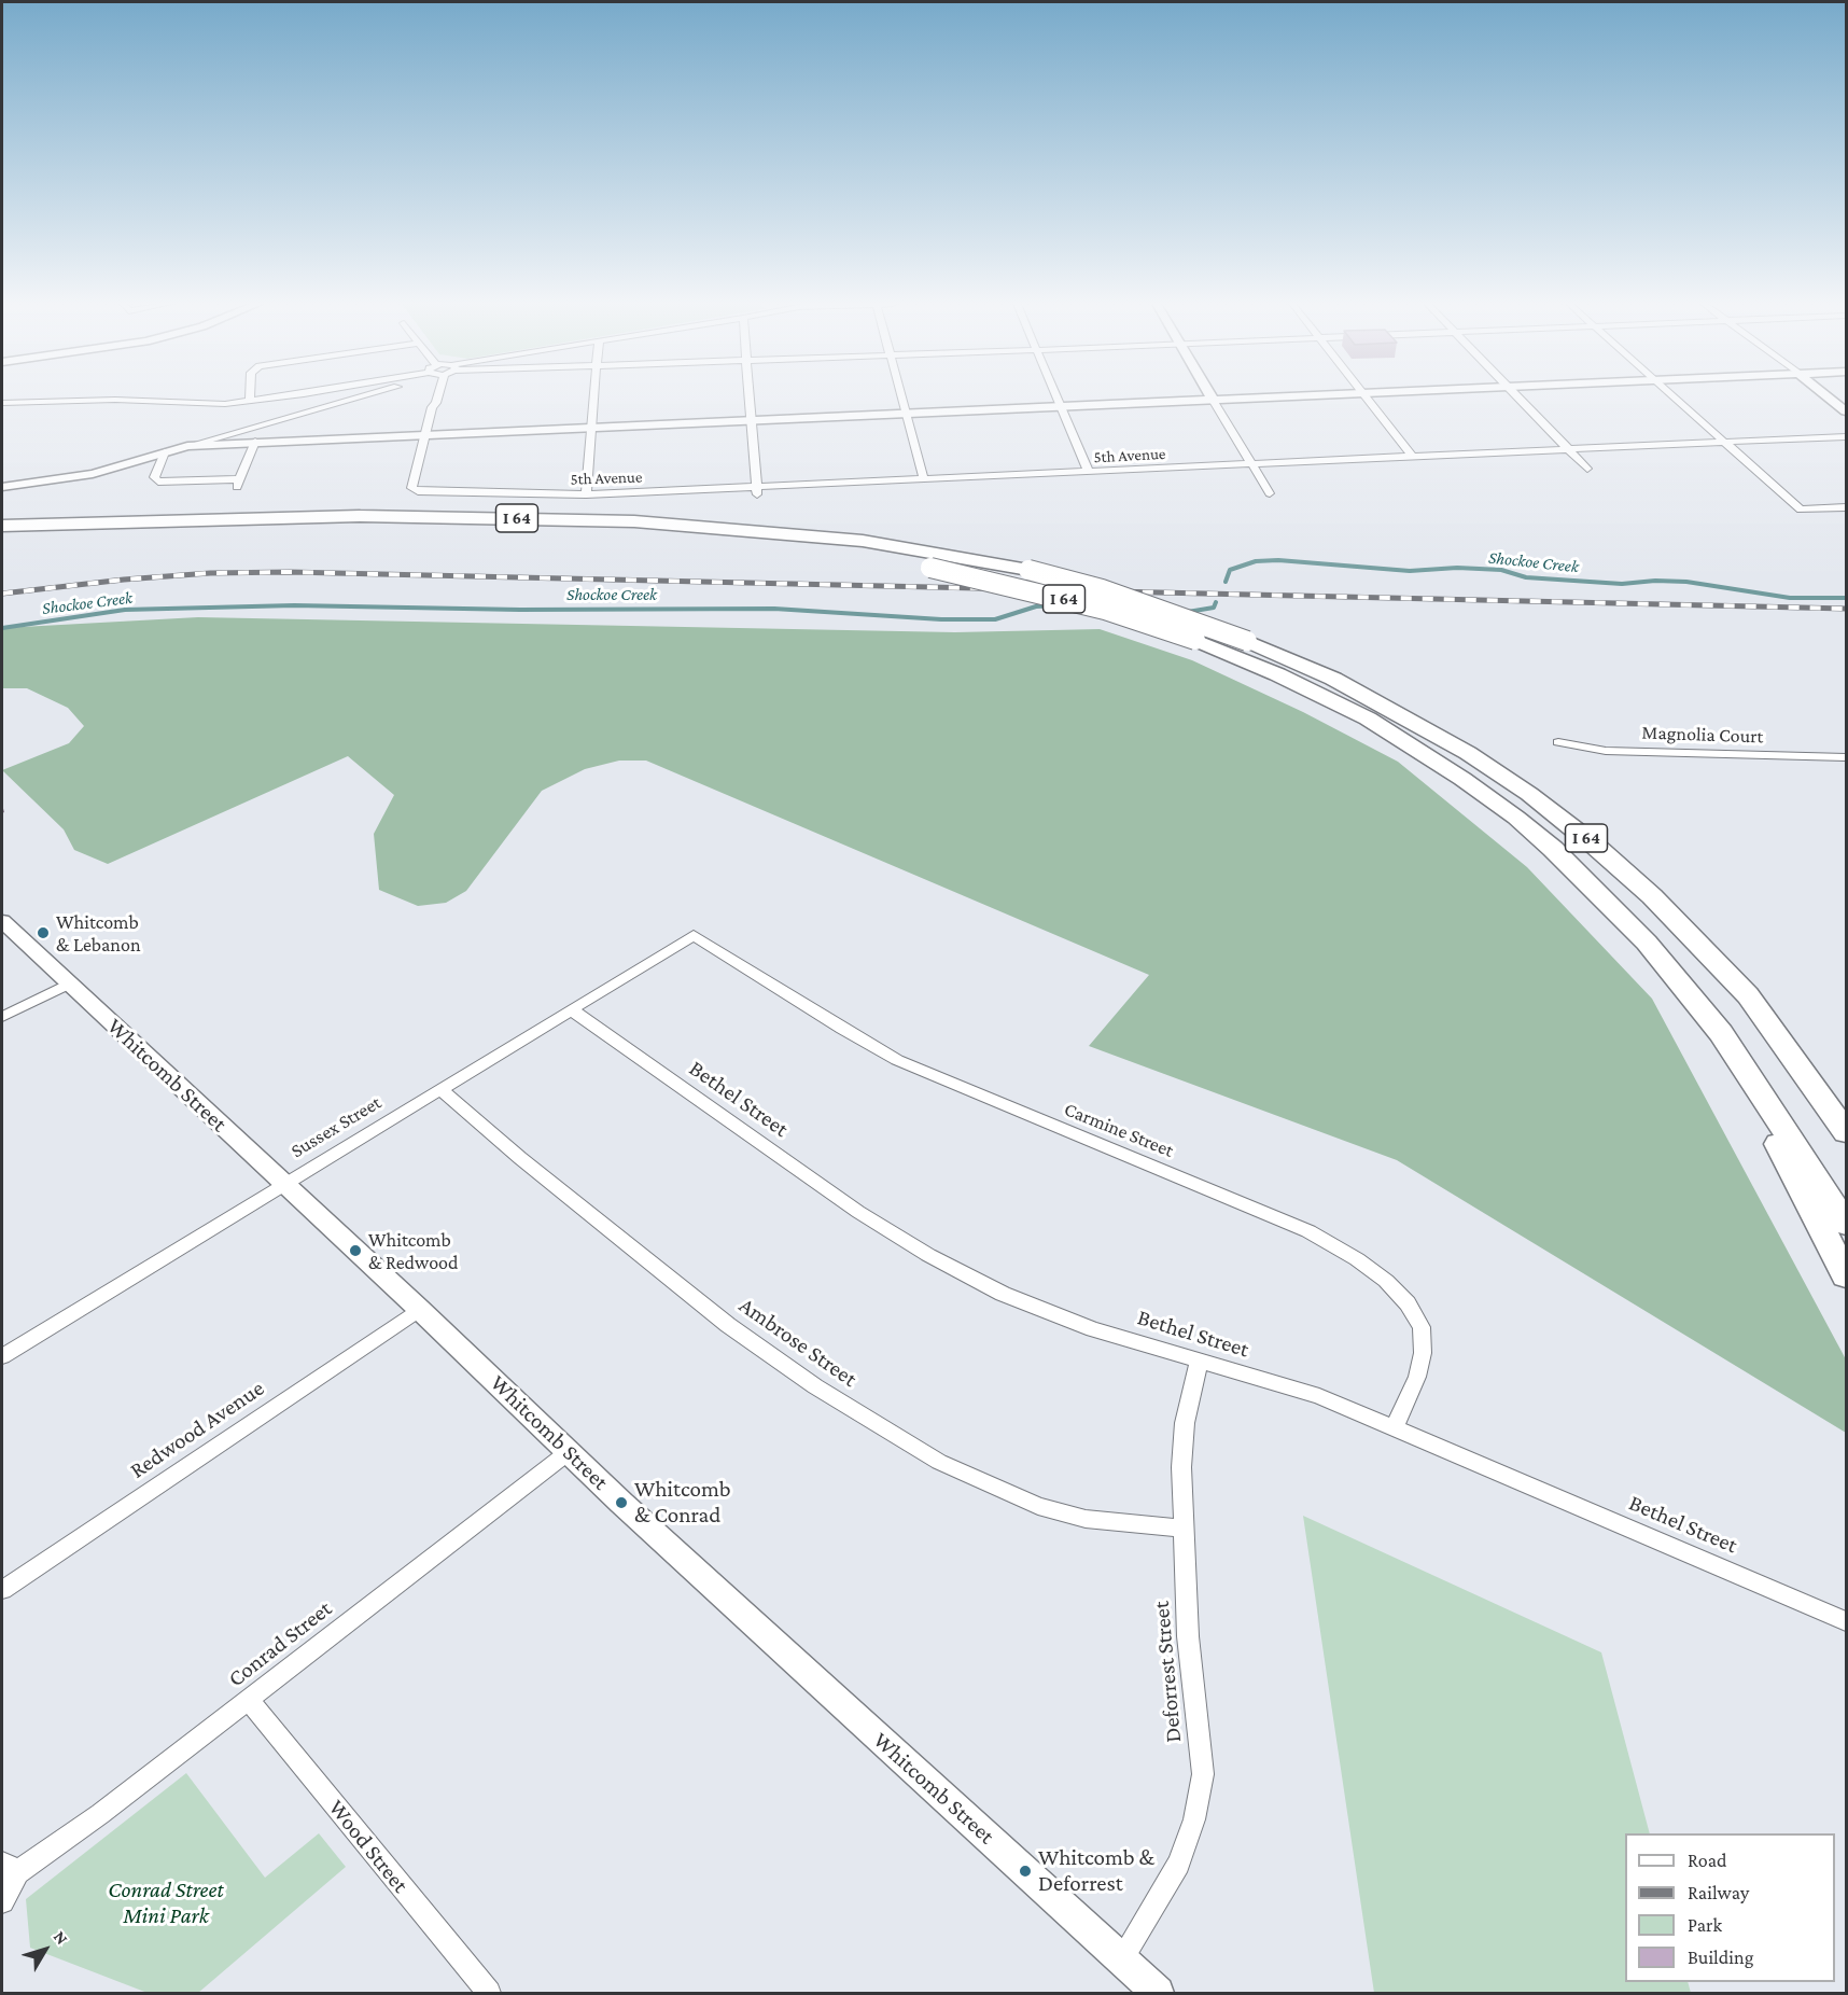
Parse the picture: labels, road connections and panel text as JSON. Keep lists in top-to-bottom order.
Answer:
{
  "streets": {
    "highway": ["I 64"],
    "main road": ["Whitcomb Street"],
    "street": [
      "5th Avenue",
      "Magnolia Court",
      "Bethel Street",
      "Sussex Street",
      "Carmine Street",
      "Ambrose Street",
      "Redwood Avenue",
      "Conrad Street",
      "Deforrest Street",
      "Wood Street"
    ]
  },
  "crossings": [
    ["Whitcomb Street", "Sussex Street"],
    ["Whitcomb Street", "Redwood Avenue"],
    ["Whitcomb Street", "Conrad Street"],
    ["Whitcomb Street", "Deforrest Street"],
    ["Bethel Street", "Sussex Street"],
    ["Bethel Street", "Carmine Street"],
    ["Bethel Street", "Deforrest Street"],
    ["Sussex Street", "Carmine Street"],
    ["Sussex Street", "Ambrose Street"],
    ["Ambrose Street", "Deforrest Street"],
    ["Conrad Street", "Wood Street"]
  ],
  "water": ["Shockoe Creek"],
  "parks": ["Conrad Street Mini Park"],
  "places": [
    "Whitcomb & Lebanon",
    "Whitcomb & Redwood",
    "Whitcomb & Conrad",
    "Whitcomb & Deforrest"
  ],
  "legend": [
    "Road",
    "Railway",
    "Park",
    "Building"
  ],
  "north": "top right"
}
